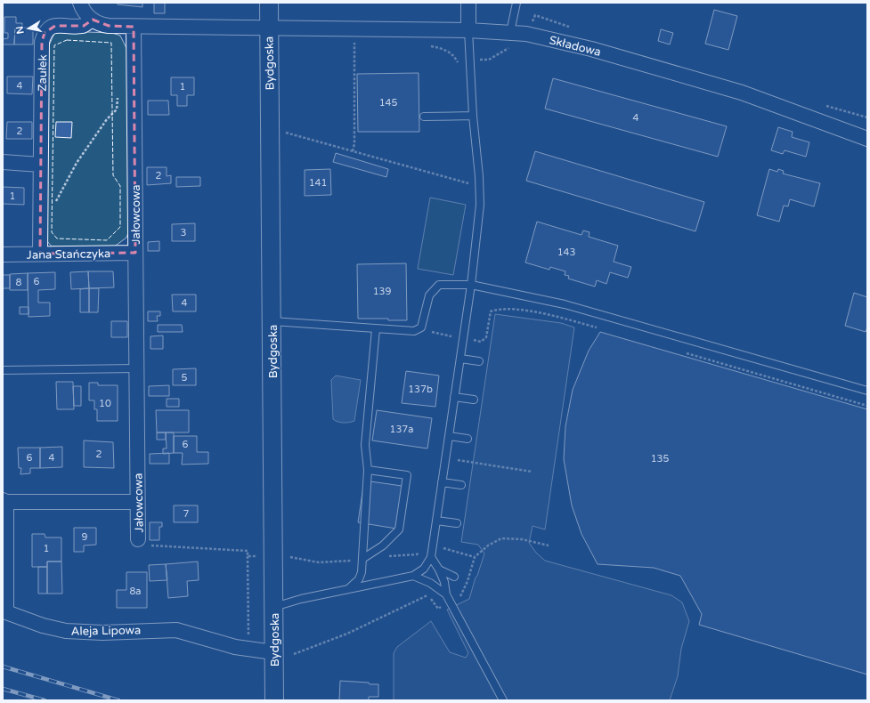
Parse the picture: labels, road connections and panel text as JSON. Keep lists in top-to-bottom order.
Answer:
{
  "streets": {
    "street": [
      "Składowa",
      "Bydgoska",
      "Zaułek",
      "Jałowcowa",
      "Jana Stańczyka",
      "Aleja Lipowa"
    ]
  },
  "crossings": [
    ["Składowa", "Bydgoska"],
    ["Bydgoska", "Aleja Lipowa"],
    ["Zaułek", "Jana Stańczyka"],
    ["Jałowcowa", "Jana Stańczyka"],
    ["Jałowcowa", "Aleja Lipowa"]
  ],
  "house_numbers": [
    "4",
    "1",
    "145",
    "4",
    "2",
    "2",
    "141",
    "1",
    "3",
    "143",
    "6",
    "8",
    "139",
    "4",
    "5",
    "137b",
    "10",
    "137a",
    "6",
    "2",
    "6",
    "4",
    "135",
    "7",
    "9",
    "1",
    "8a"
  ],
  "north": "left"
}
